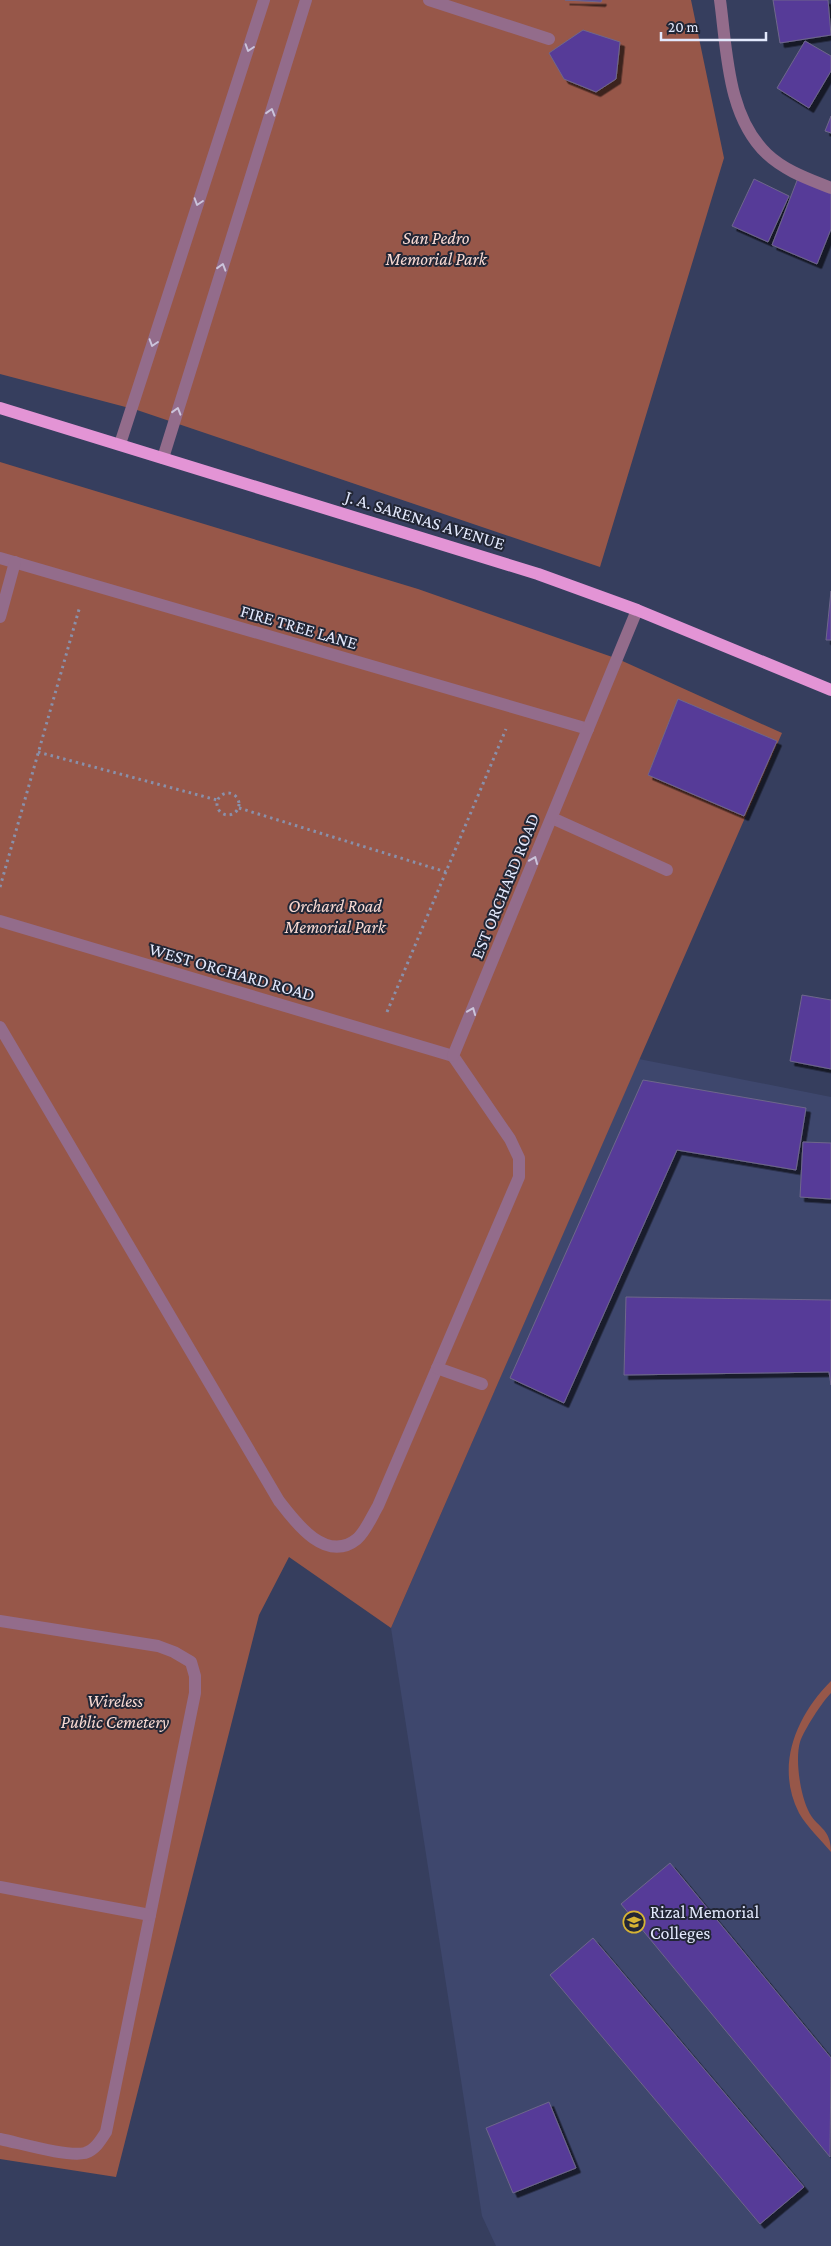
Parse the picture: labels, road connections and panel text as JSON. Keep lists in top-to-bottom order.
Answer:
{
  "streets": {
    "main road": ["J. A. SARENAS AVENUE"],
    "street": ["FIRE TREE LANE", "EST ORCHARD ROAD", "WEST ORCHARD ROAD"]
  },
  "crossings": [
    ["J. A. SARENAS AVENUE", "EST ORCHARD ROAD"],
    ["FIRE TREE LANE", "EST ORCHARD ROAD"],
    ["EST ORCHARD ROAD", "WEST ORCHARD ROAD"]
  ],
  "one_way": ["EST ORCHARD ROAD"],
  "parks": ["San Pedro Memorial Park", "Orchard Road Memorial Park", "Wireless Public Cemetery"],
  "places": {
    "school or university": ["Rizal Memorial Colleges"]
  },
  "scale_bar": "20 m"
}
